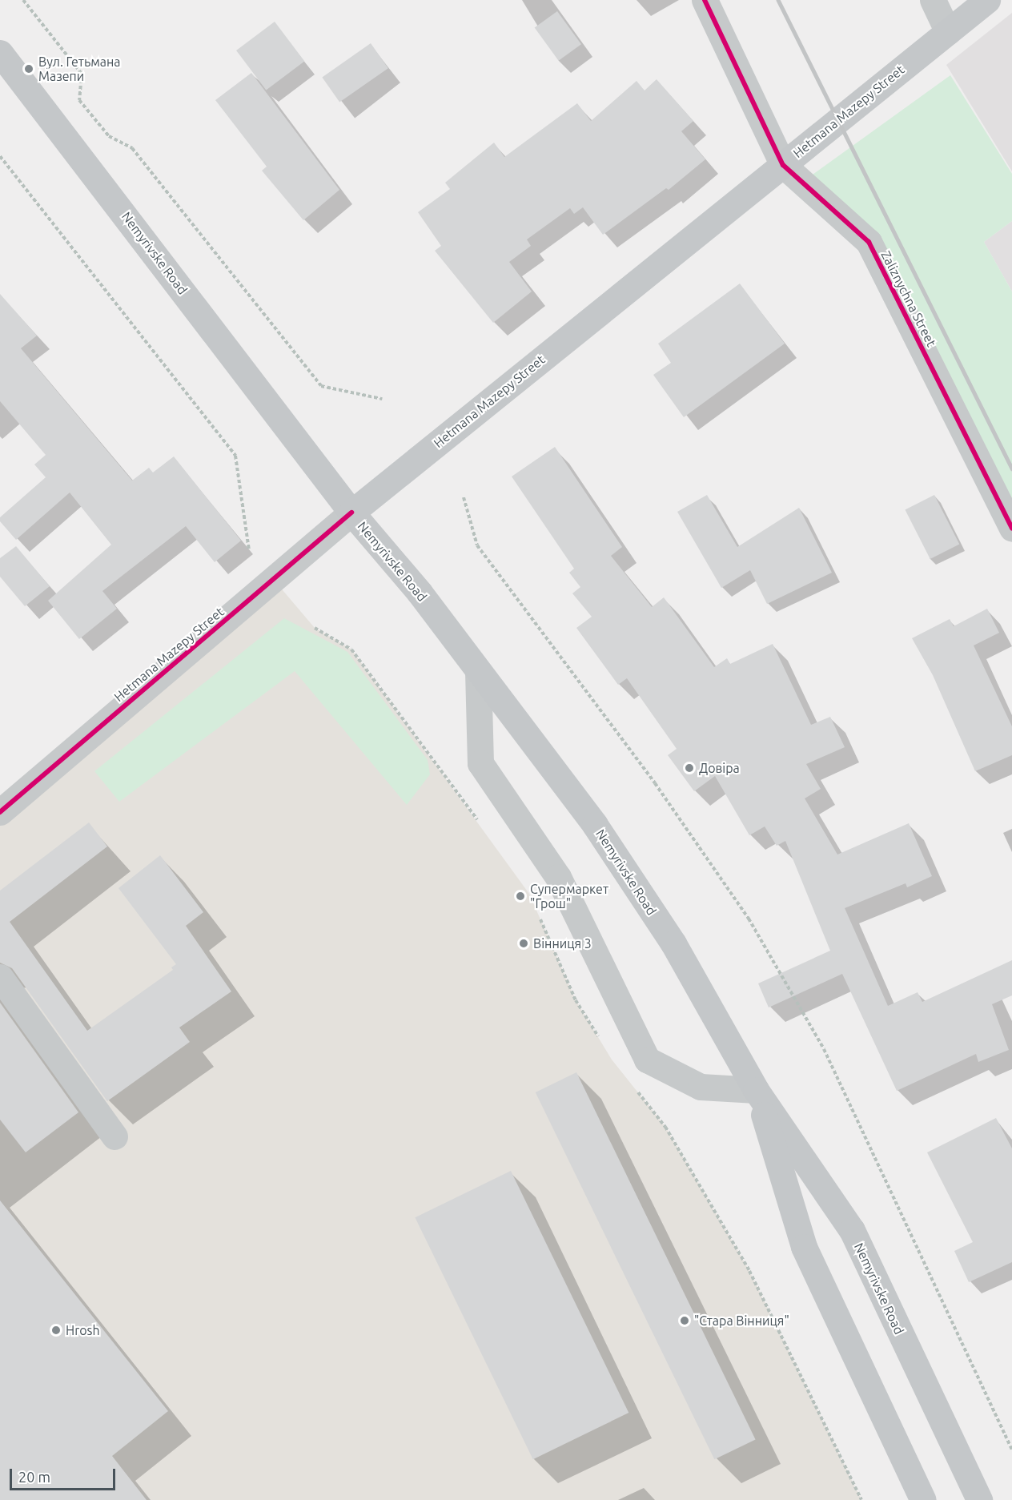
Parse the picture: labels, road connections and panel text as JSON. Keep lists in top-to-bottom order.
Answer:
{
  "streets": {
    "main road": ["Hetmana Mazepy Street", "Nemyrivske Road"],
    "street": ["Zaliznychna Street"]
  },
  "crossings": [
    ["Hetmana Mazepy Street", "Nemyrivske Road"],
    ["Hetmana Mazepy Street", "Zaliznychna Street"]
  ],
  "places": [
    "Вул. Гетьмана Мазепи",
    "Довіра",
    "Супермаркет \"Грош\"",
    "Вінниця 3",
    "\"Стара Вінниця\"",
    "Hrosh"
  ],
  "scale_bar": "20 m"
}
